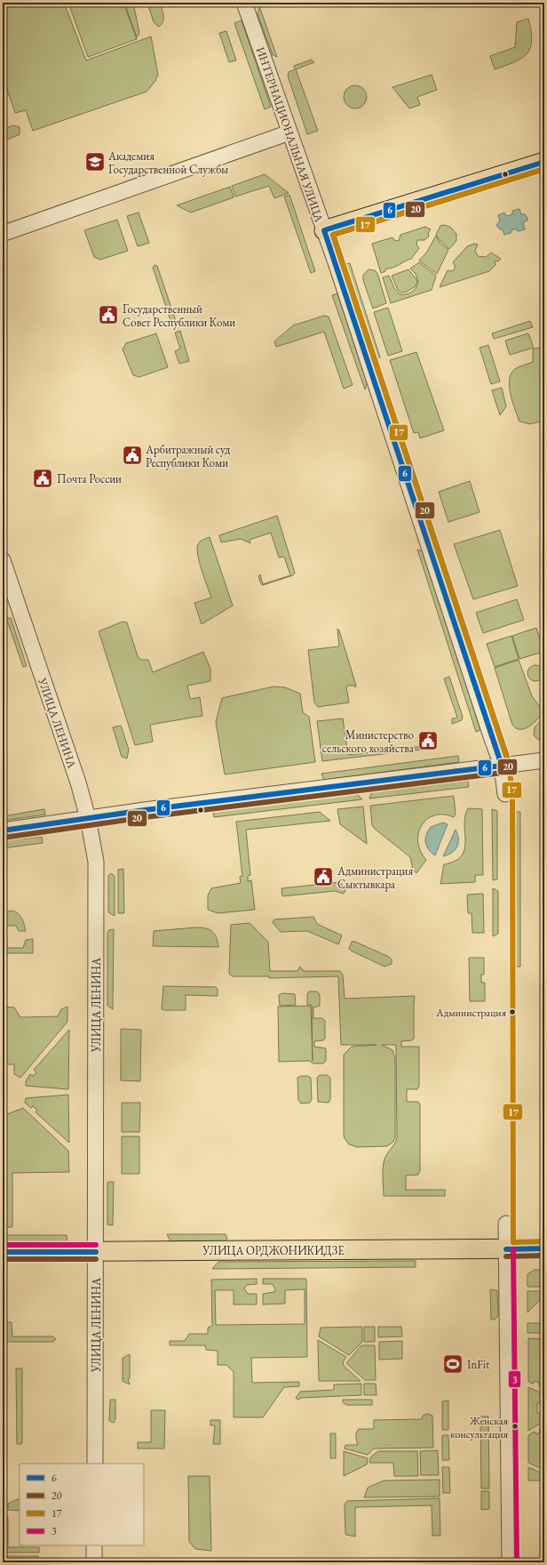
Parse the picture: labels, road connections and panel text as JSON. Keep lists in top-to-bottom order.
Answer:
{
  "streets": {
    "main road": ["УЛИЦА ОРДЖОНИКИДЗЕ"],
    "street": ["ИНТЕРНАЦИОНАЛЬНАЯ УЛИЦА", "УЛИЦА ЛЕНИНА"]
  },
  "crossings": [
    ["УЛИЦА ЛЕНИНА", "УЛИЦА ОРДЖОНИКИДЗЕ"]
  ],
  "places": {
    "school or university": ["Академия Государственной Службы"],
    "public building": [
      "Государственный Совет Республики Коми",
      "Арбитражный суд Республики Коми",
      "Почта России",
      "Министерство сельского хозяйства",
      "Администрация Сыктывкара"
    ],
    "other": ["Администрация", "Женская консультация"],
    "sports": ["InFit"]
  },
  "lines": [
    "transit line 6",
    "transit line 20",
    "transit line 17",
    "transit line 3"
  ],
  "legend": [
    "6",
    "20",
    "17",
    "3"
  ]
}
